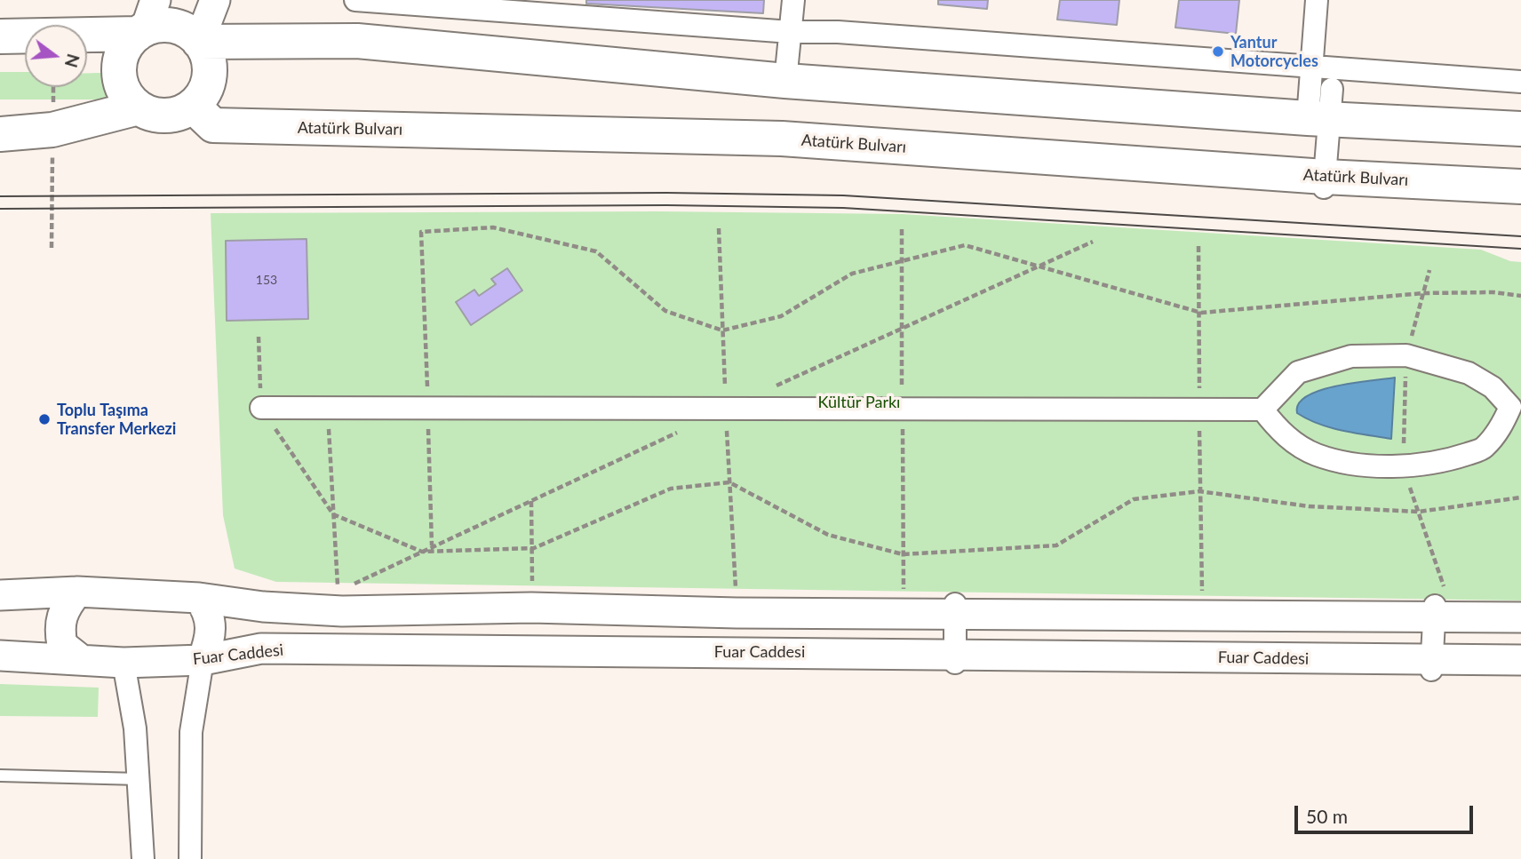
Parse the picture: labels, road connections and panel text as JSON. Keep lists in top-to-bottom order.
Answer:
{
  "streets": {
    "main road": ["Atatürk Bulvarı", "Fuar Caddesi"]
  },
  "parks": ["Kültür Parkı"],
  "places": ["Yantur Motorcycles", "Toplu Taşıma Transfer Merkezi"],
  "house_numbers": ["153"],
  "scale_bar": "50 m",
  "north": "right"
}
